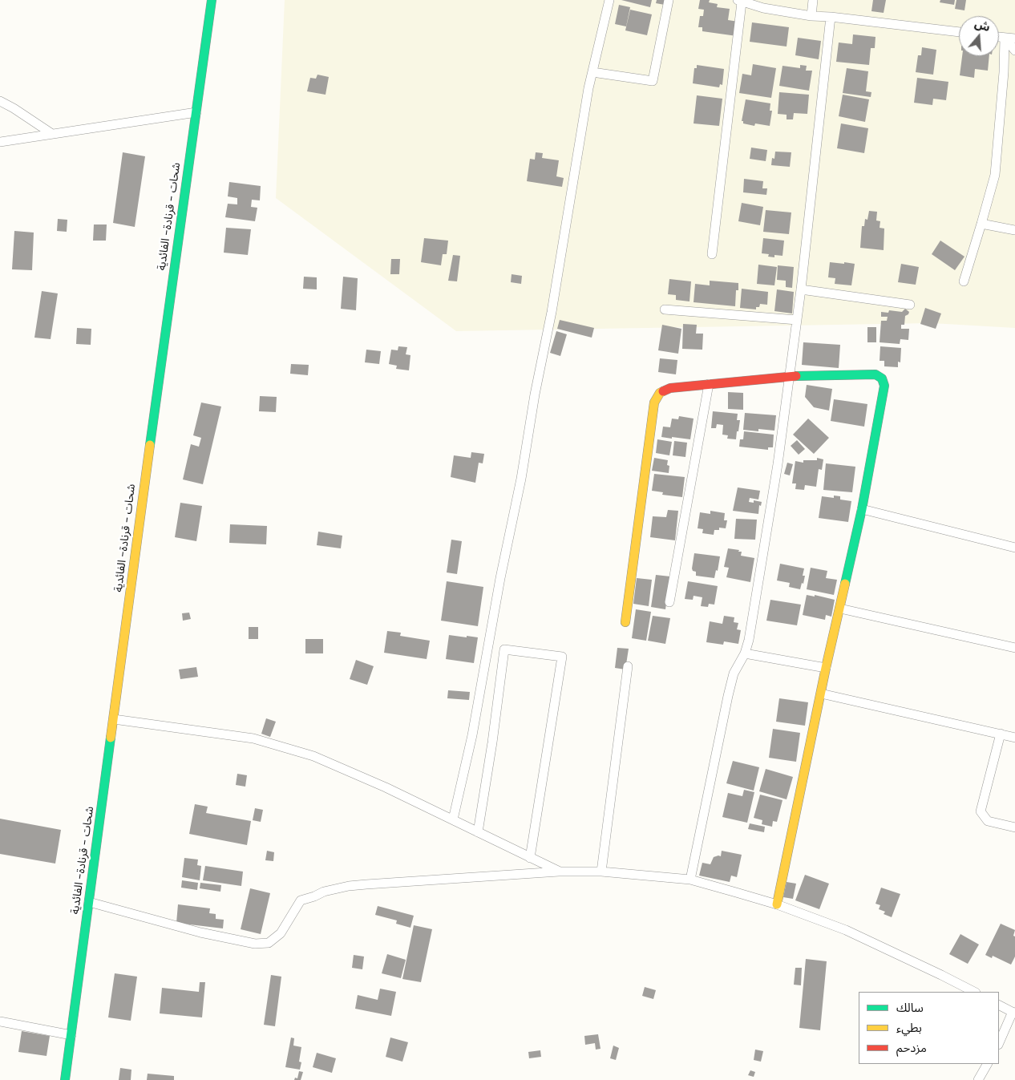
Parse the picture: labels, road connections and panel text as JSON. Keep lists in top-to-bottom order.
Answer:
{
  "streets": {
    "main road": ["شحات - قرنادة- الفائدية"]
  },
  "legend": ["سالك", "بطيء", "مزدحم"],
  "north": "top"
}
